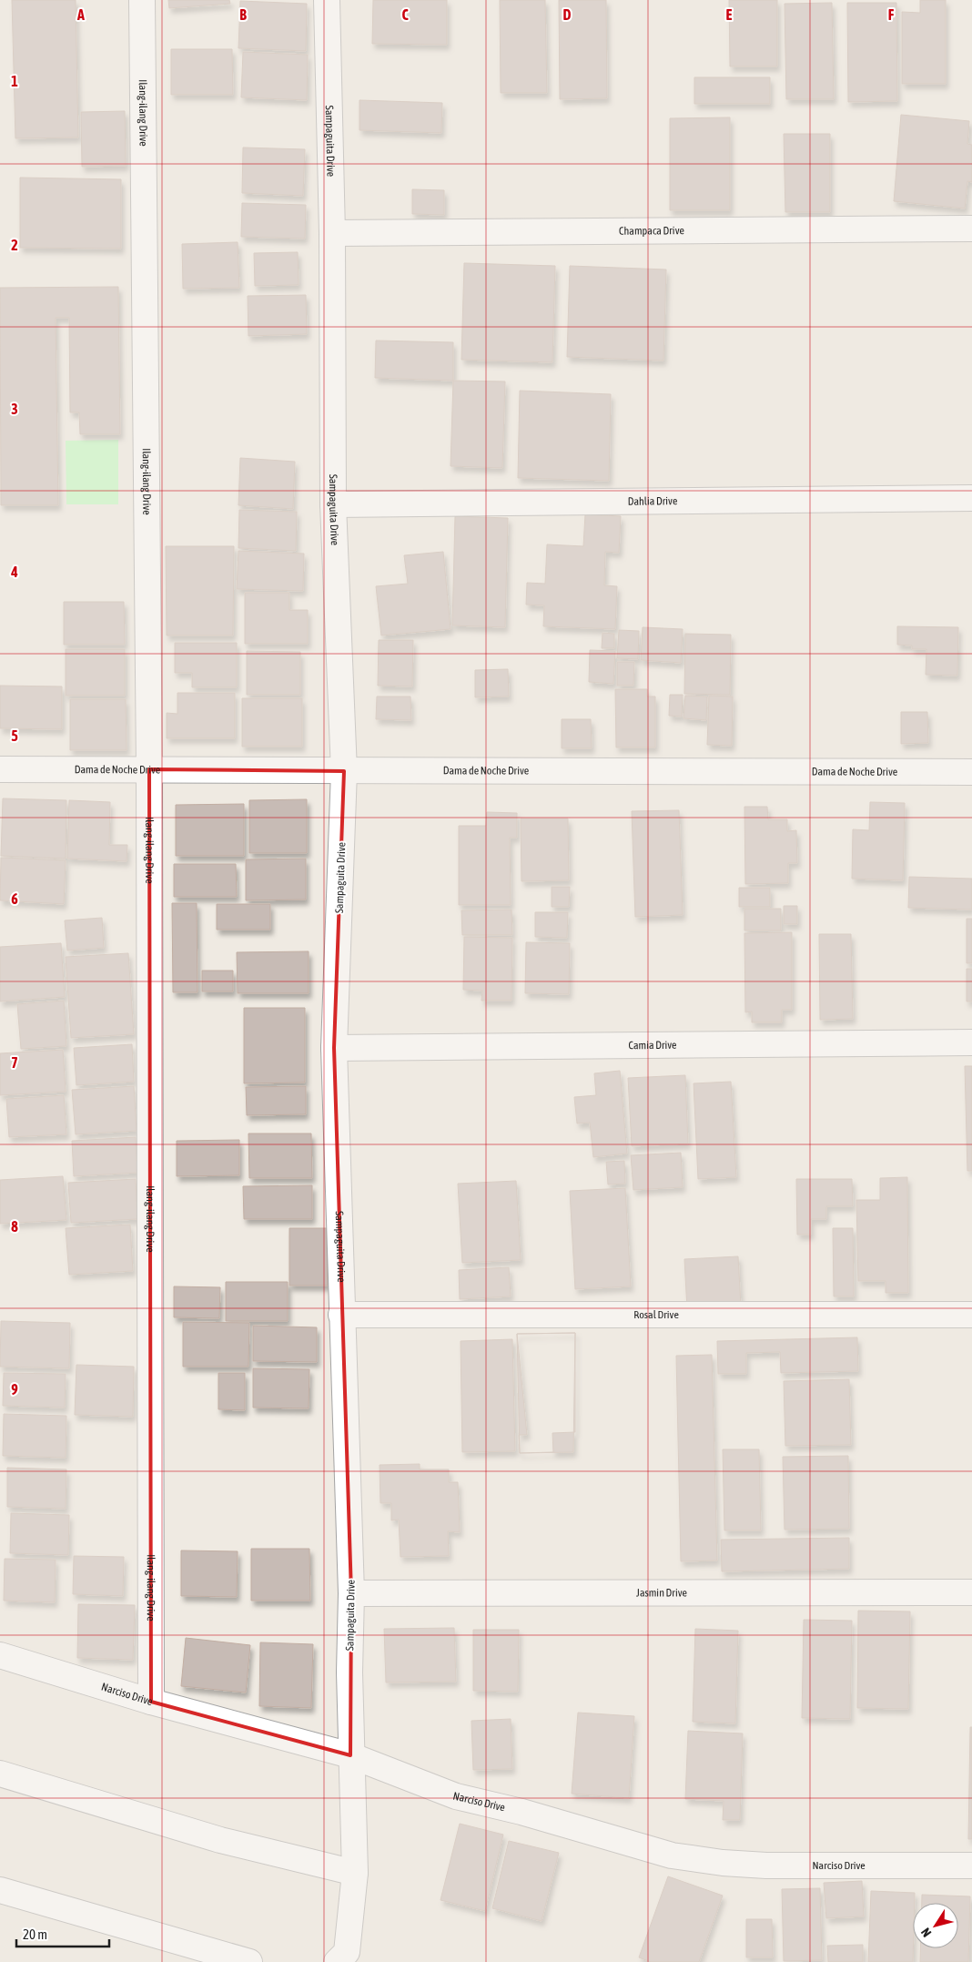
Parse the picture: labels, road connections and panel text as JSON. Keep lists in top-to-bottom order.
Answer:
{
  "streets": {
    "street": [
      "Ilang-ilang Drive",
      "Sampaguita Drive",
      "Champaca Drive",
      "Dahlia Drive",
      "Dama de Noche Drive",
      "Camia Drive",
      "Rosal Drive",
      "Jasmin Drive",
      "Narciso Drive"
    ]
  },
  "crossings": [
    ["Ilang-ilang Drive", "Dama de Noche Drive"],
    ["Ilang-ilang Drive", "Narciso Drive"],
    ["Sampaguita Drive", "Champaca Drive"],
    ["Sampaguita Drive", "Dahlia Drive"],
    ["Sampaguita Drive", "Dama de Noche Drive"],
    ["Sampaguita Drive", "Camia Drive"],
    ["Sampaguita Drive", "Rosal Drive"],
    ["Sampaguita Drive", "Jasmin Drive"],
    ["Sampaguita Drive", "Narciso Drive"]
  ],
  "scale_bar": "20 m",
  "north": "bottom left",
  "grid": {
    "columns": [
      "A",
      "B",
      "C",
      "D",
      "E",
      "F"
    ],
    "rows": [
      "1",
      "2",
      "3",
      "4",
      "5",
      "6",
      "7",
      "8",
      "9"
    ]
  }
}
